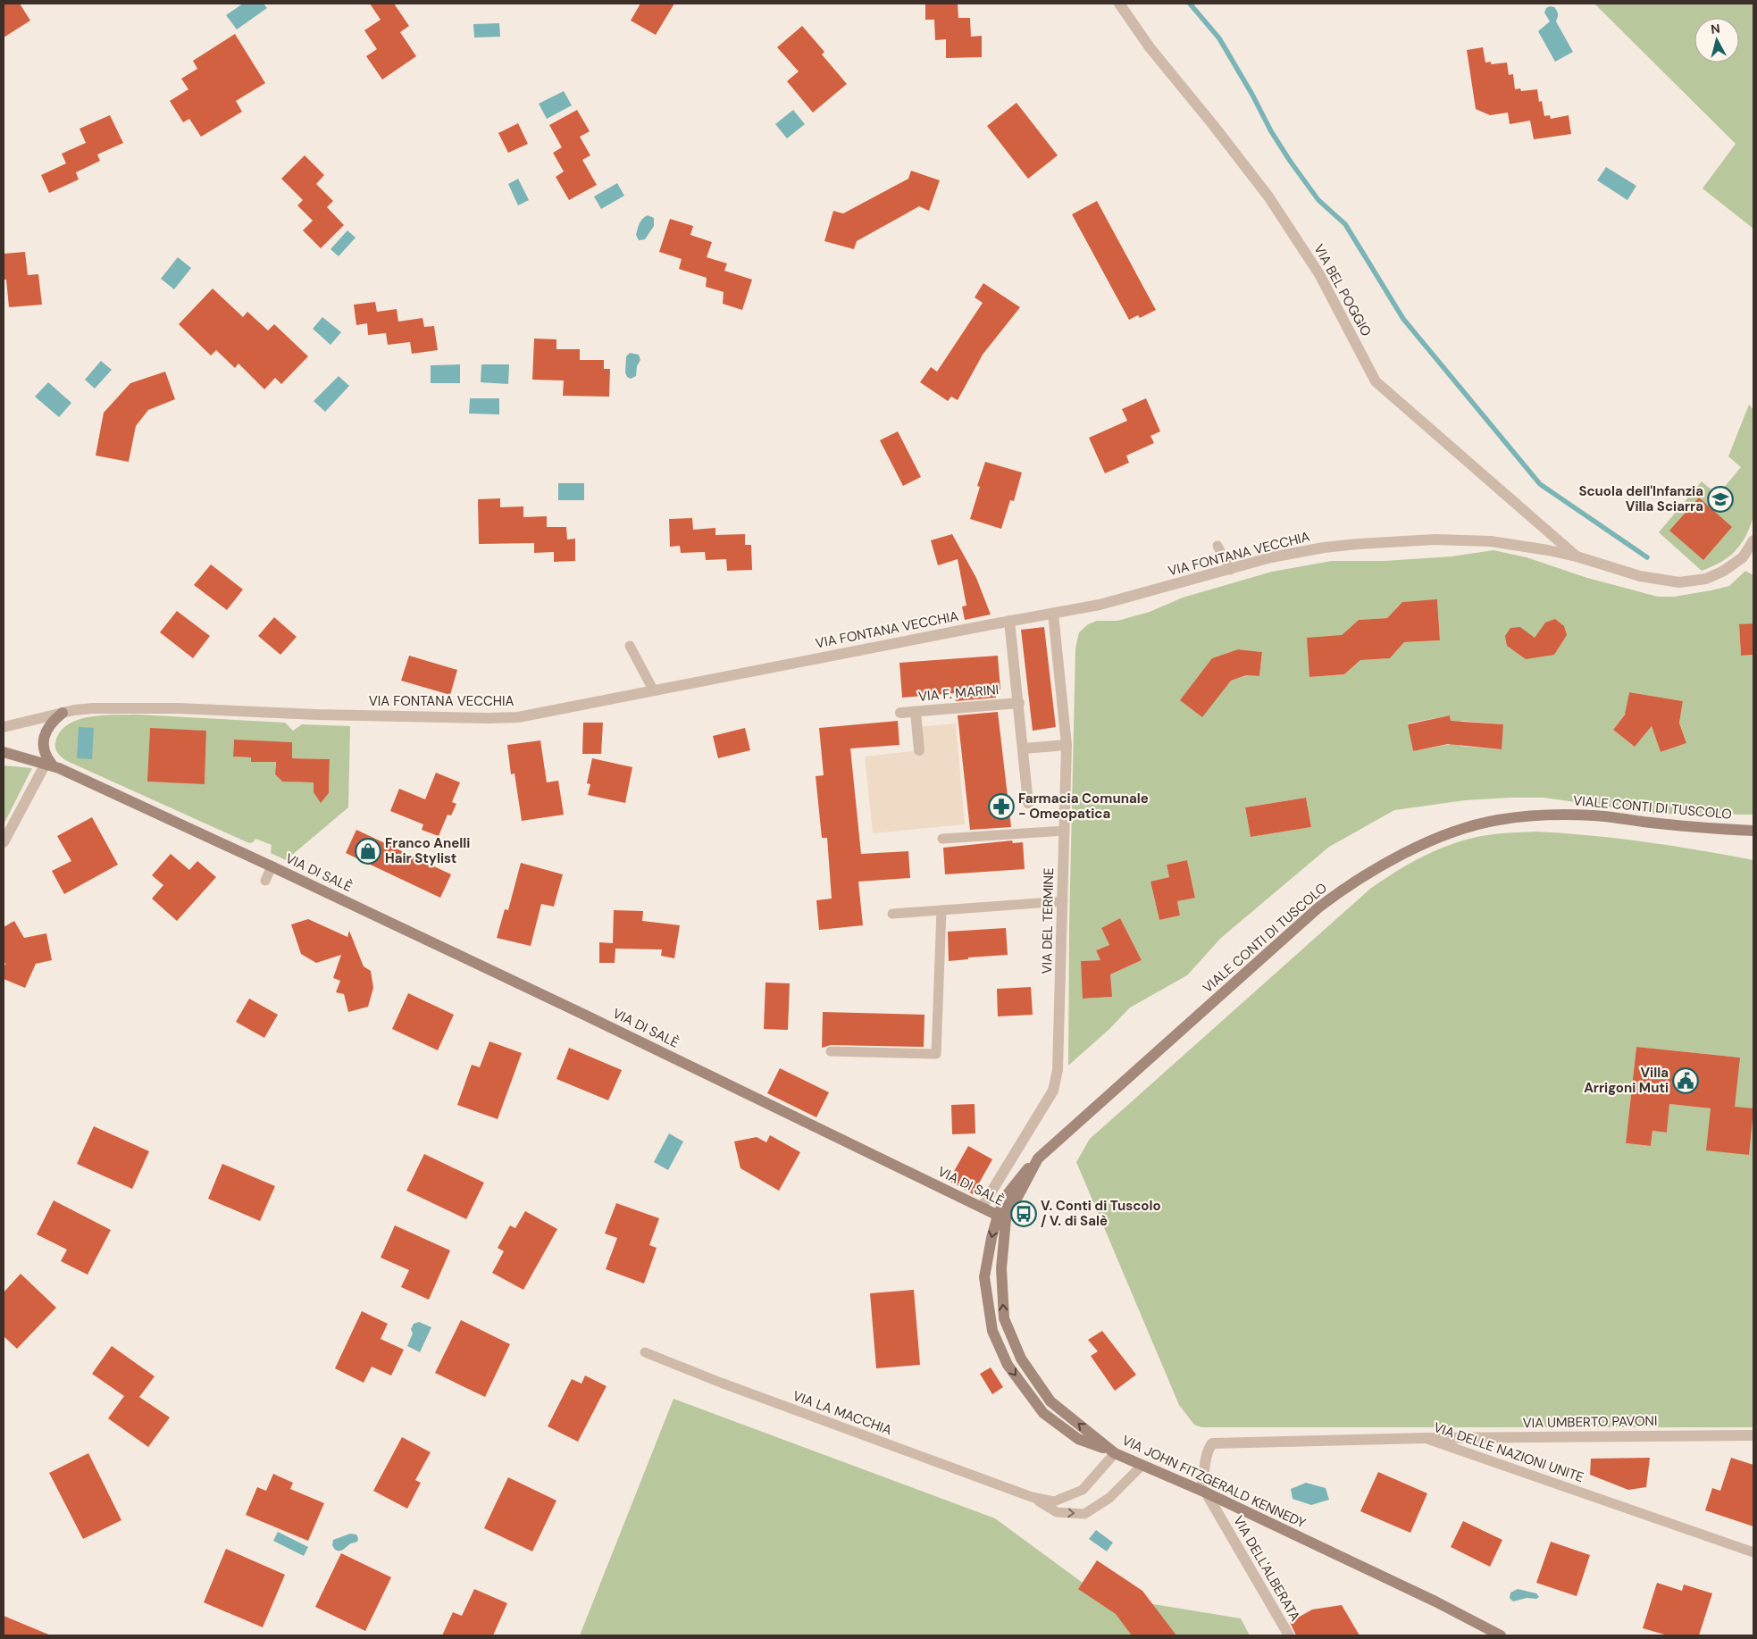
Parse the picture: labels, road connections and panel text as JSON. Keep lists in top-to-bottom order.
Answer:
{
  "streets": {
    "main road": ["VIALE CONTI DI TUSCOLO", "VIA DI SALÈ", "VIA JOHN FITZGERALD KENNEDY"],
    "street": [
      "VIA BEL POGGIO",
      "VIA FONTANA VECCHIA",
      "VIA F. MARINI",
      "VIA DEL TERMINE",
      "VIA UMBERTO PAVONI",
      "VIA DELLE NAZIONI UNITE",
      "VIA DELL'ALBERATA"
    ],
    "lane": ["VIA LA MACCHIA"]
  },
  "crossings": [
    ["VIA BEL POGGIO", "VIA FONTANA VECCHIA"],
    ["VIA FONTANA VECCHIA", "VIA DEL TERMINE"],
    ["VIALE CONTI DI TUSCOLO", "VIA DI SALÈ"],
    ["VIALE CONTI DI TUSCOLO", "VIA JOHN FITZGERALD KENNEDY"],
    ["VIA DI SALÈ", "VIA DEL TERMINE"],
    ["VIA DI SALÈ", "VIA JOHN FITZGERALD KENNEDY"],
    ["VIA LA MACCHIA", "VIA JOHN FITZGERALD KENNEDY"],
    ["VIA UMBERTO PAVONI", "VIA DELLE NAZIONI UNITE"],
    ["VIA DELLE NAZIONI UNITE", "VIA JOHN FITZGERALD KENNEDY"],
    ["VIA DELLE NAZIONI UNITE", "VIA DELL'ALBERATA"],
    ["VIA JOHN FITZGERALD KENNEDY", "VIA DELL'ALBERATA"]
  ],
  "one_way": ["VIA JOHN FITZGERALD KENNEDY"],
  "places": {
    "school or university": ["Scuola dell'Infanzia Villa Sciarra"],
    "pharmacy": ["Farmacia Comunale - Omeopatica"],
    "shop": ["Franco Anelli Hair Stylist"],
    "public building": ["Villa Arrigoni Muti"],
    "bus stop": ["V. Conti di Tuscolo / V. di Salè"]
  },
  "north": "top"
}
